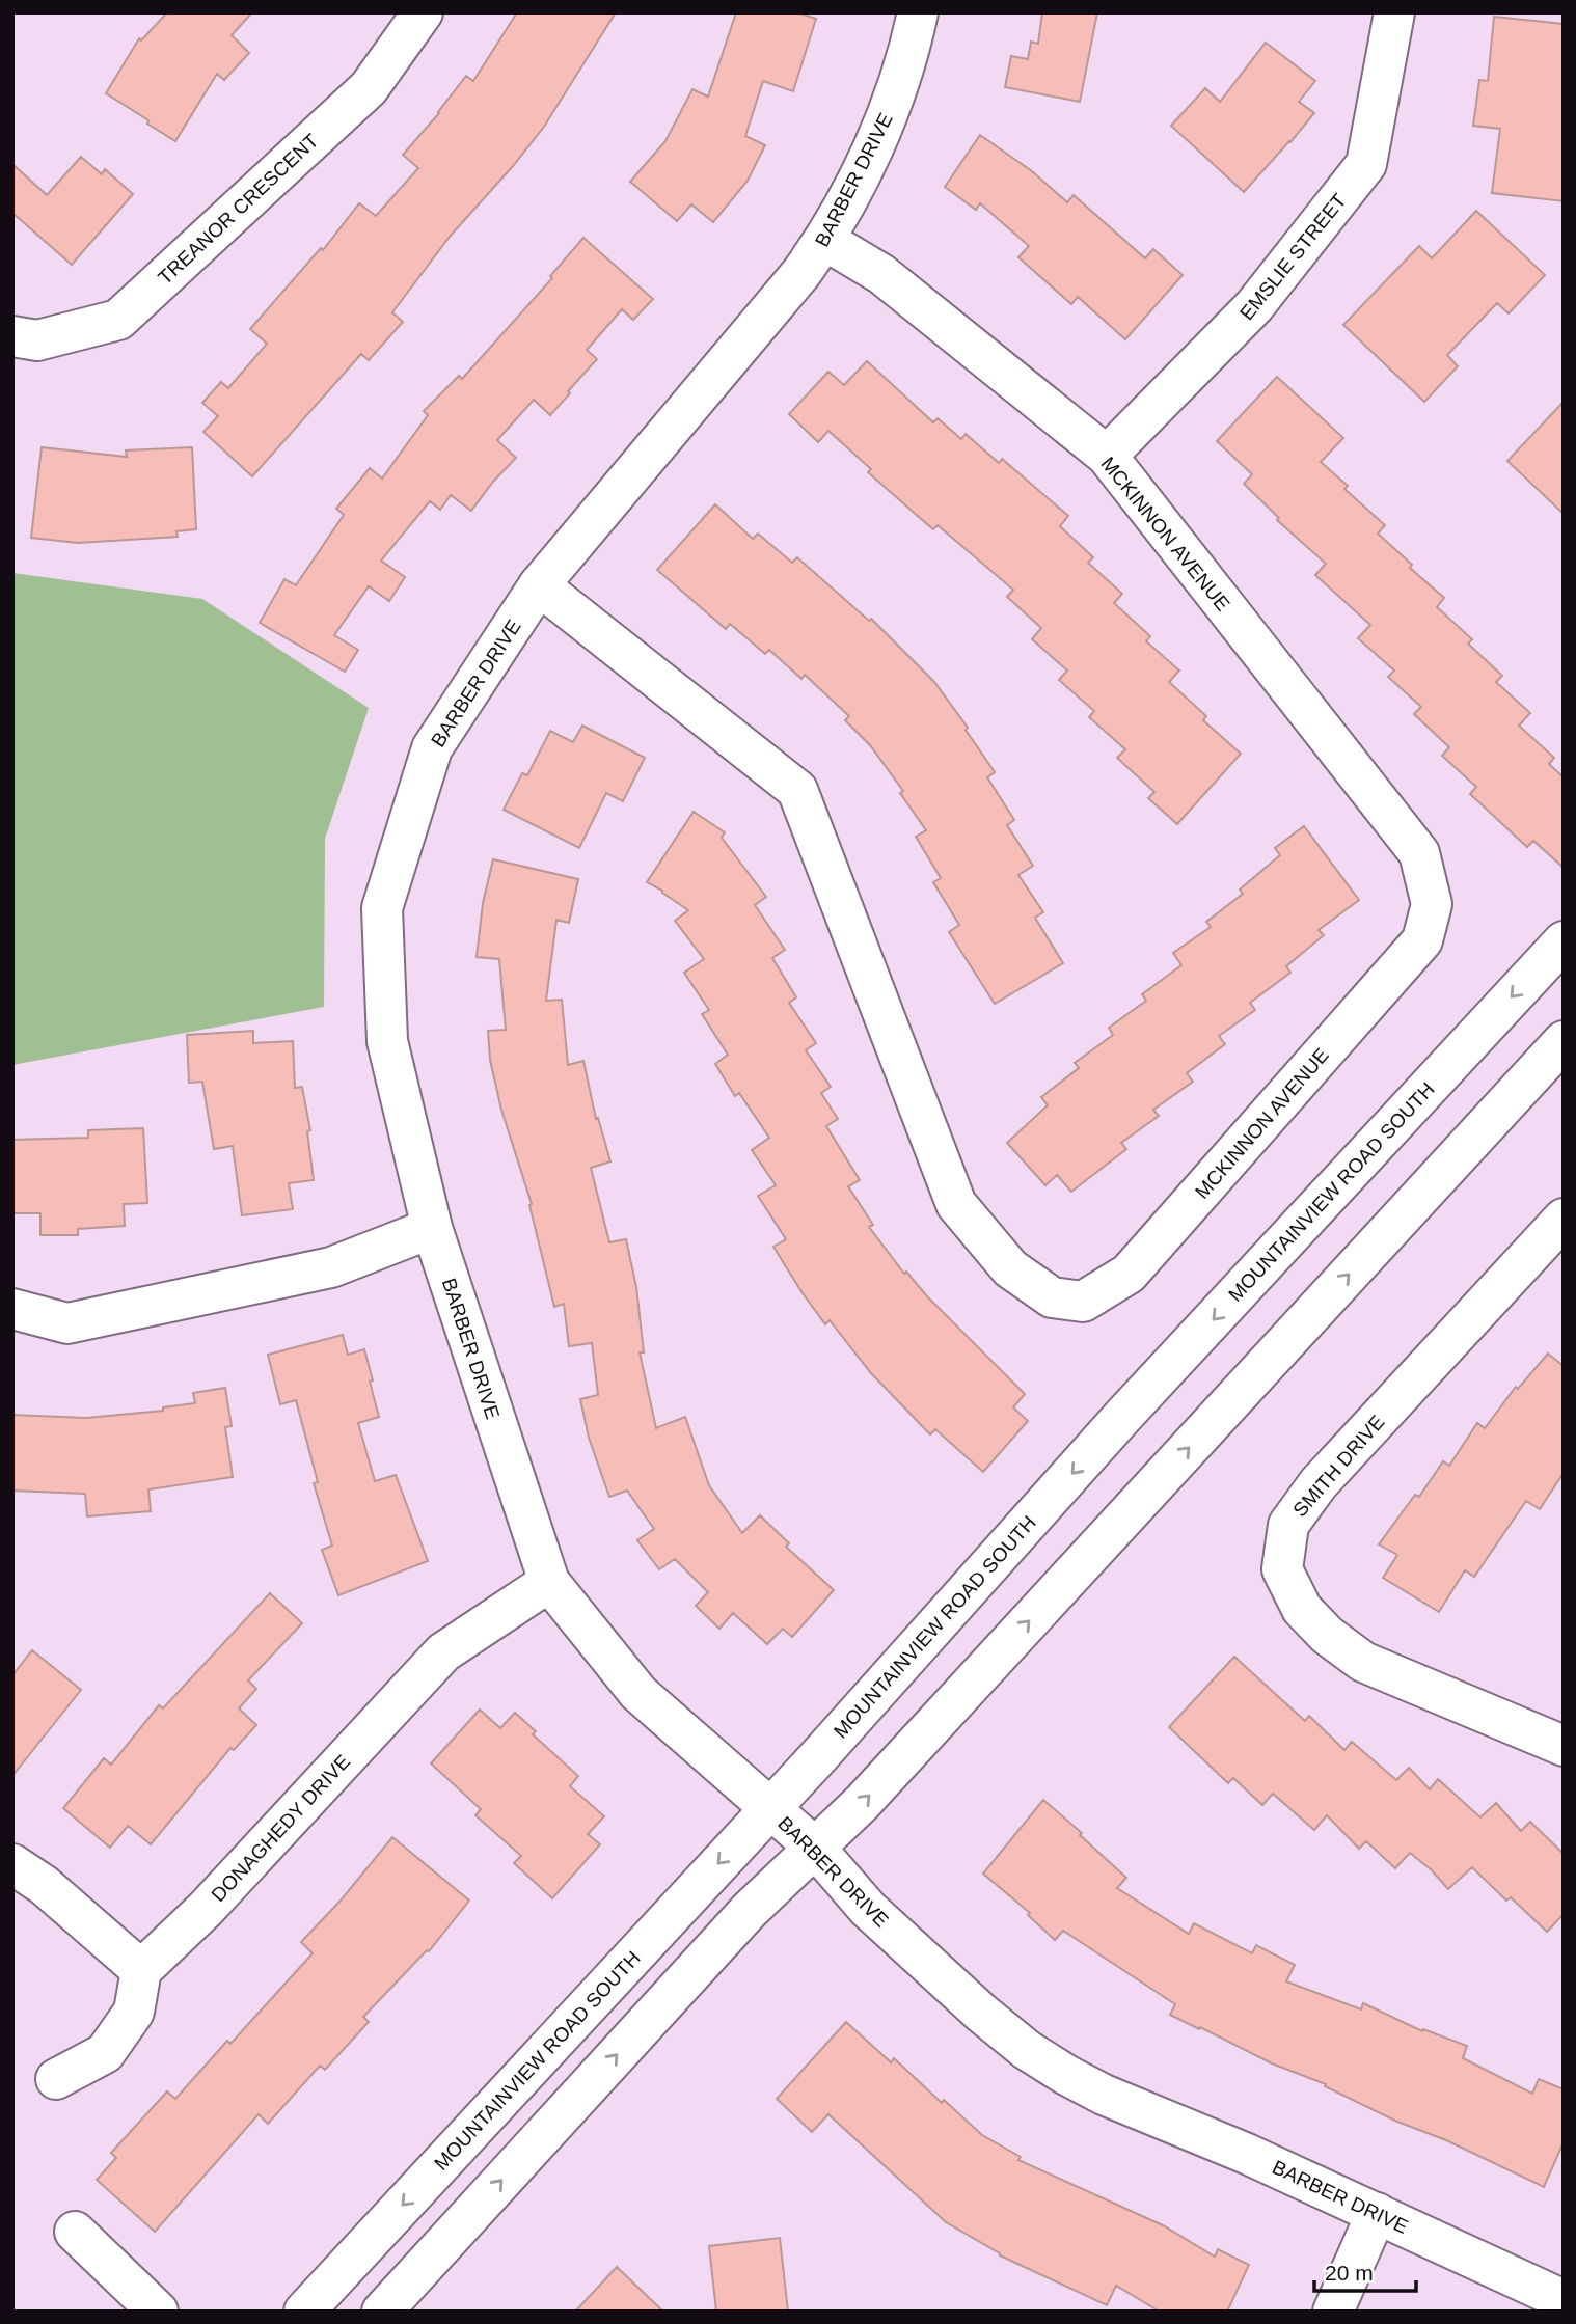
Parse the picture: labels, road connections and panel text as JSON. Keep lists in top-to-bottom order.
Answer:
{
  "streets": {
    "street": [
      "BARBER DRIVE",
      "TREANOR CRESCENT",
      "EMSLIE STREET",
      "MCKINNON AVENUE",
      "MOUNTAINVIEW ROAD SOUTH",
      "SMITH DRIVE",
      "DONAGHEDY DRIVE"
    ]
  },
  "crossings": [
    ["BARBER DRIVE", "MCKINNON AVENUE"],
    ["BARBER DRIVE", "MOUNTAINVIEW ROAD SOUTH"],
    ["BARBER DRIVE", "DONAGHEDY DRIVE"],
    ["EMSLIE STREET", "MCKINNON AVENUE"]
  ],
  "scale_bar": "20 m"
}
